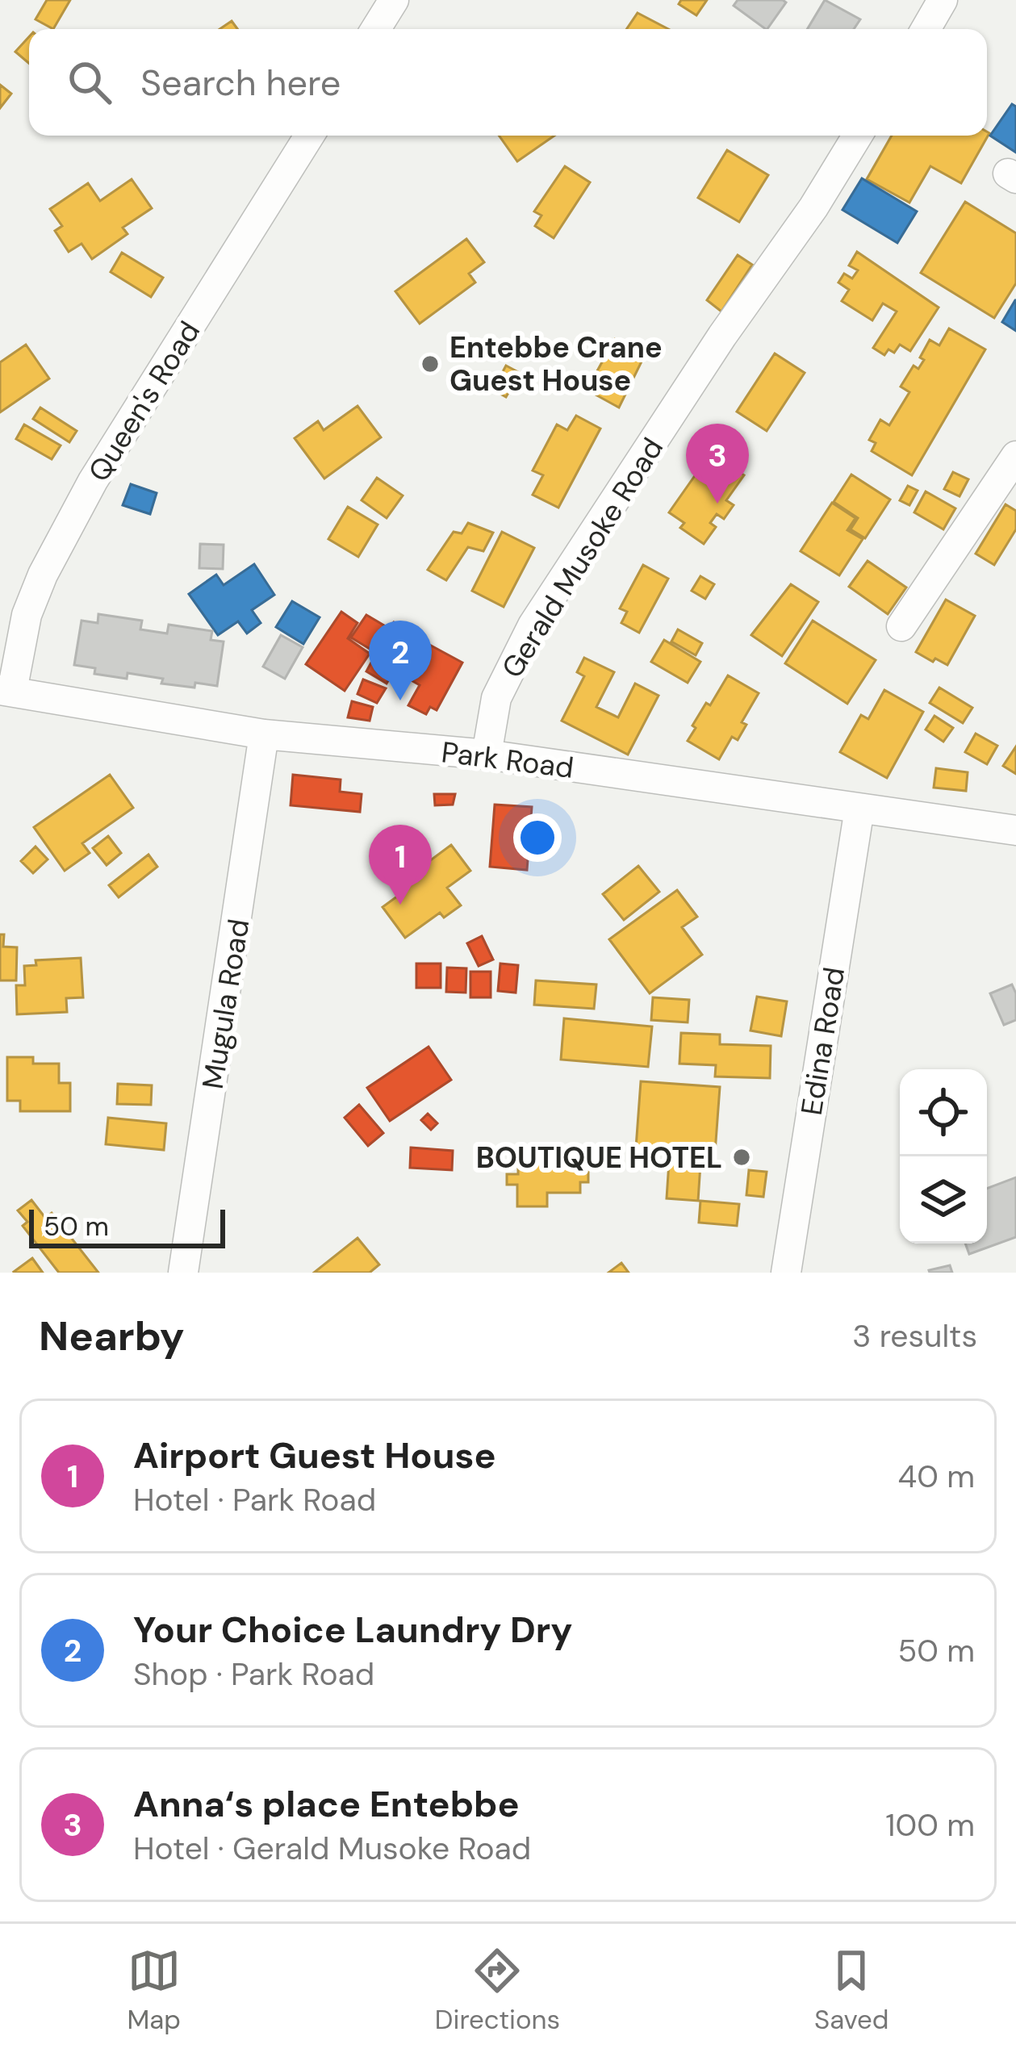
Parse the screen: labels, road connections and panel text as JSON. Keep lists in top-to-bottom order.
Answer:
{
  "streets": {
    "street": [
      "Queen's Road",
      "Gerald Musoke Road",
      "Park Road",
      "Mugula Road",
      "Edina Road"
    ]
  },
  "crossings": [
    ["Queen's Road", "Park Road"],
    ["Gerald Musoke Road", "Park Road"],
    ["Park Road", "Mugula Road"],
    ["Park Road", "Edina Road"]
  ],
  "places": ["Entebbe Crane Guest House", "BOUTIQUE HOTEL"],
  "scale_bar": "50 m",
  "page": {
    "search": "Search here",
    "pins": ["3", "2", "1"],
    "scale": "50 m",
    "heading": ["Nearby", "3 results"],
    "list": [
      {
        "mark": "1",
        "name": "Airport Guest House",
        "note": "Hotel · Park Road",
        "value": "40 m"
      },
      {
        "mark": "2",
        "name": "Your Choice Laundry Dry",
        "note": "Shop · Park Road",
        "value": "50 m"
      },
      {
        "mark": "3",
        "name": "Anna‘s place Entebbe",
        "note": "Hotel · Gerald Musoke Road",
        "value": "100 m"
      }
    ],
    "nav": ["Map", "Directions", "Saved"]
  }
}
